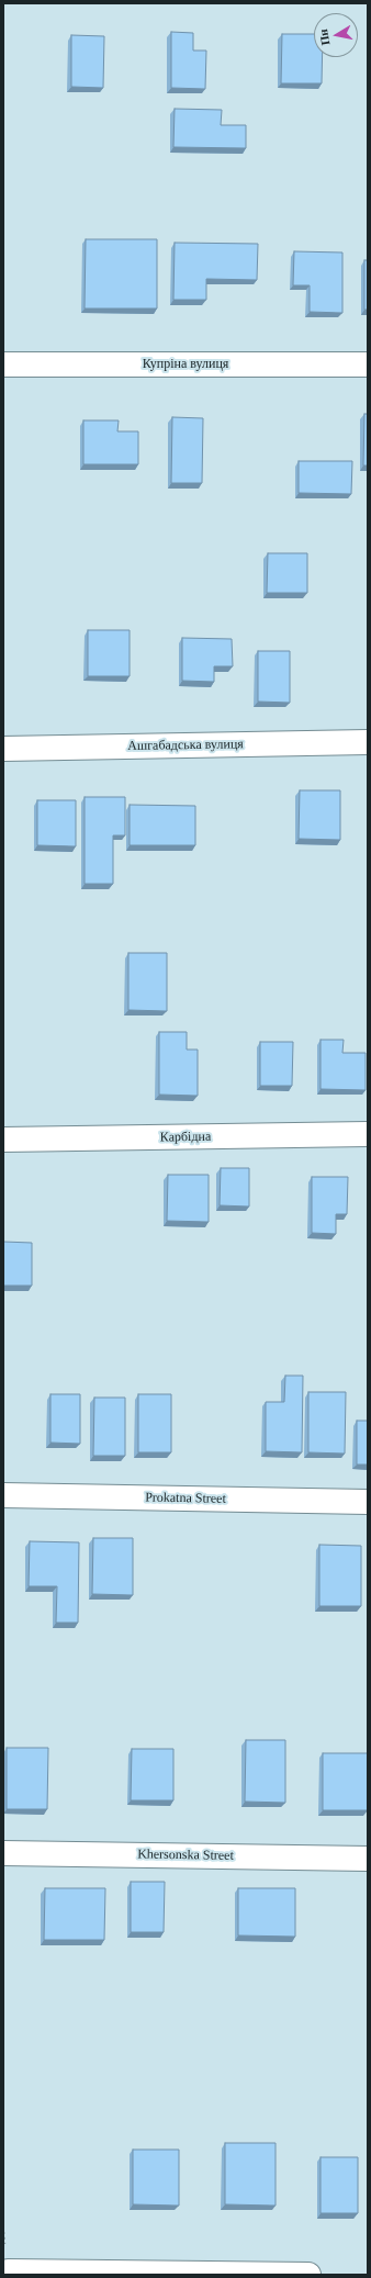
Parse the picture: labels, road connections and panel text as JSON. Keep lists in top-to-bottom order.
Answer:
{
  "streets": {
    "street": [
      "Купріна вулиця",
      "Ашгабадська вулиця",
      "Карбідна",
      "Prokatna Street",
      "Khersonska Street"
    ]
  },
  "north": "left"
}
